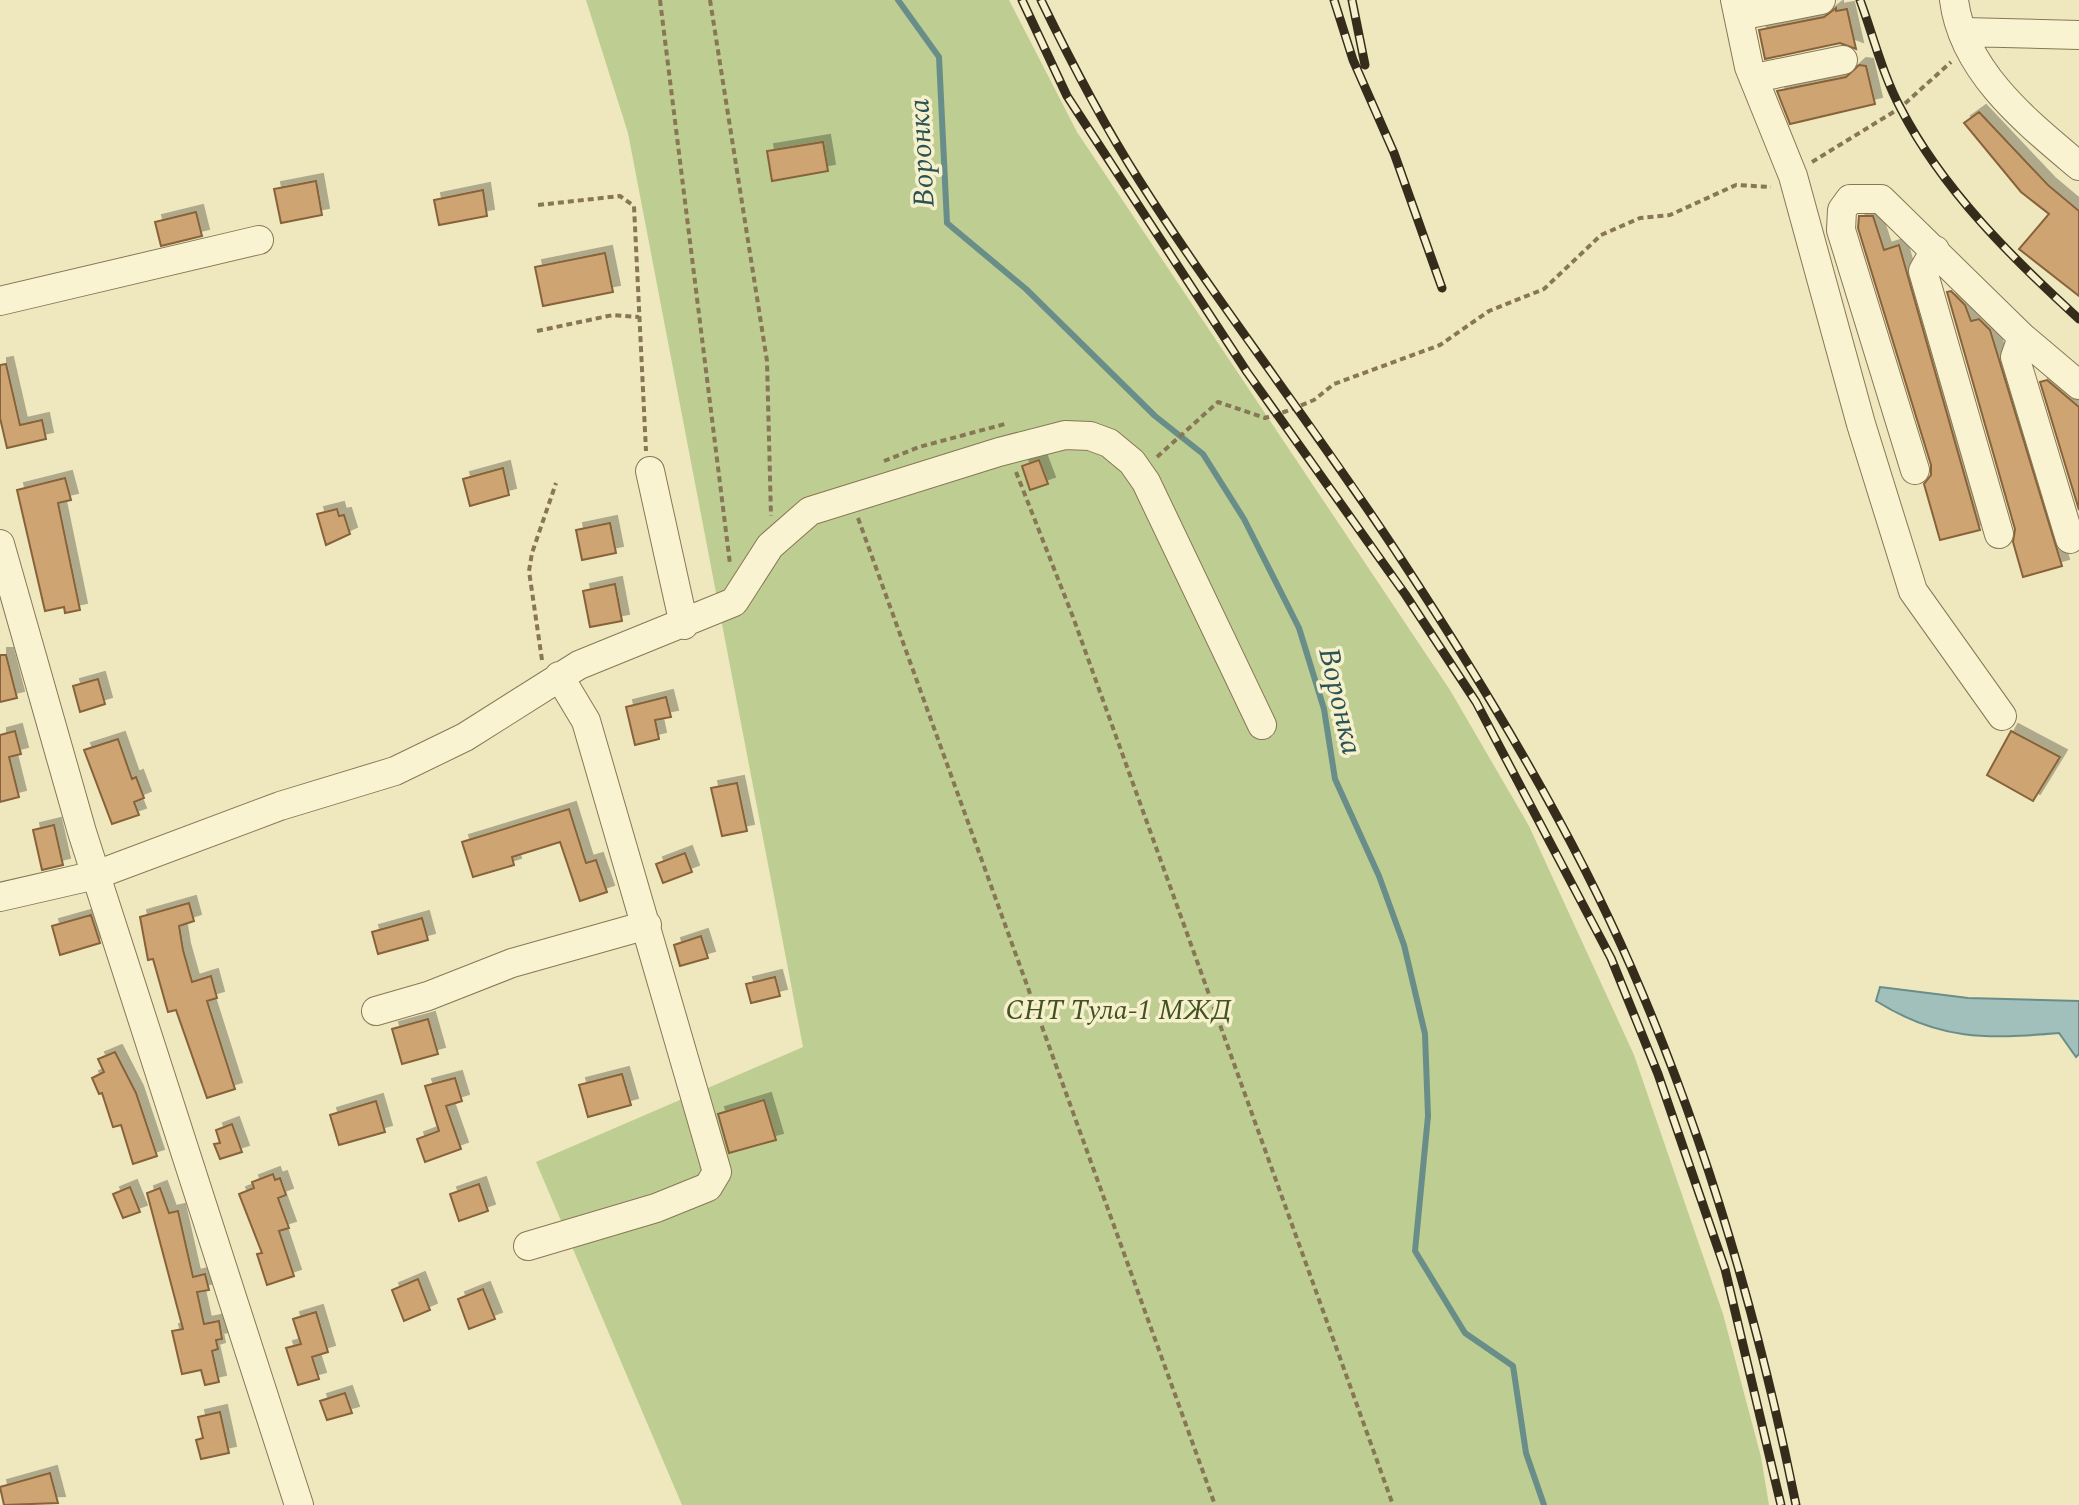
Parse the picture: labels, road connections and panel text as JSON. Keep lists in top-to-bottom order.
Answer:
{
  "water": ["Воронка"],
  "parks": ["СНТ Тула-1 МЖД"]
}
